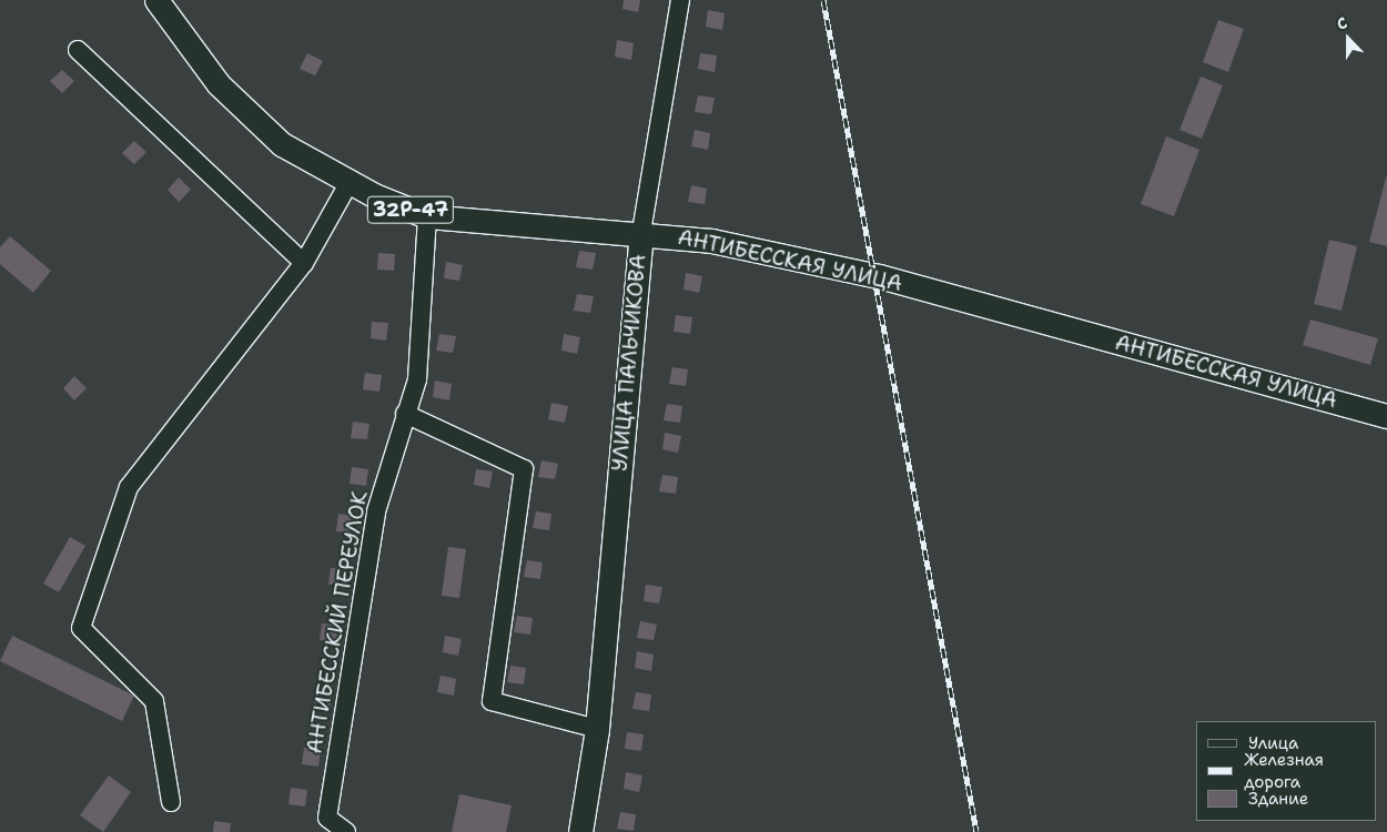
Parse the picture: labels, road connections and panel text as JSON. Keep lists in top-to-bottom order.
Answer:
{
  "streets": {
    "main road": ["32Р-47", "АНТИБЕССКАЯ УЛИЦА", "УЛИЦА ПАЛЬЧИКОВА"],
    "street": ["АНТИБЕССКИЙ ПЕРЕУЛОК"]
  },
  "crossings": [
    ["АНТИБЕССКАЯ УЛИЦА", "УЛИЦА ПАЛЬЧИКОВА"],
    ["АНТИБЕССКАЯ УЛИЦА", "АНТИБЕССКИЙ ПЕРЕУЛОК"]
  ],
  "legend": ["Улица", "Железная дорога", "Здание"],
  "north": "top"
}
